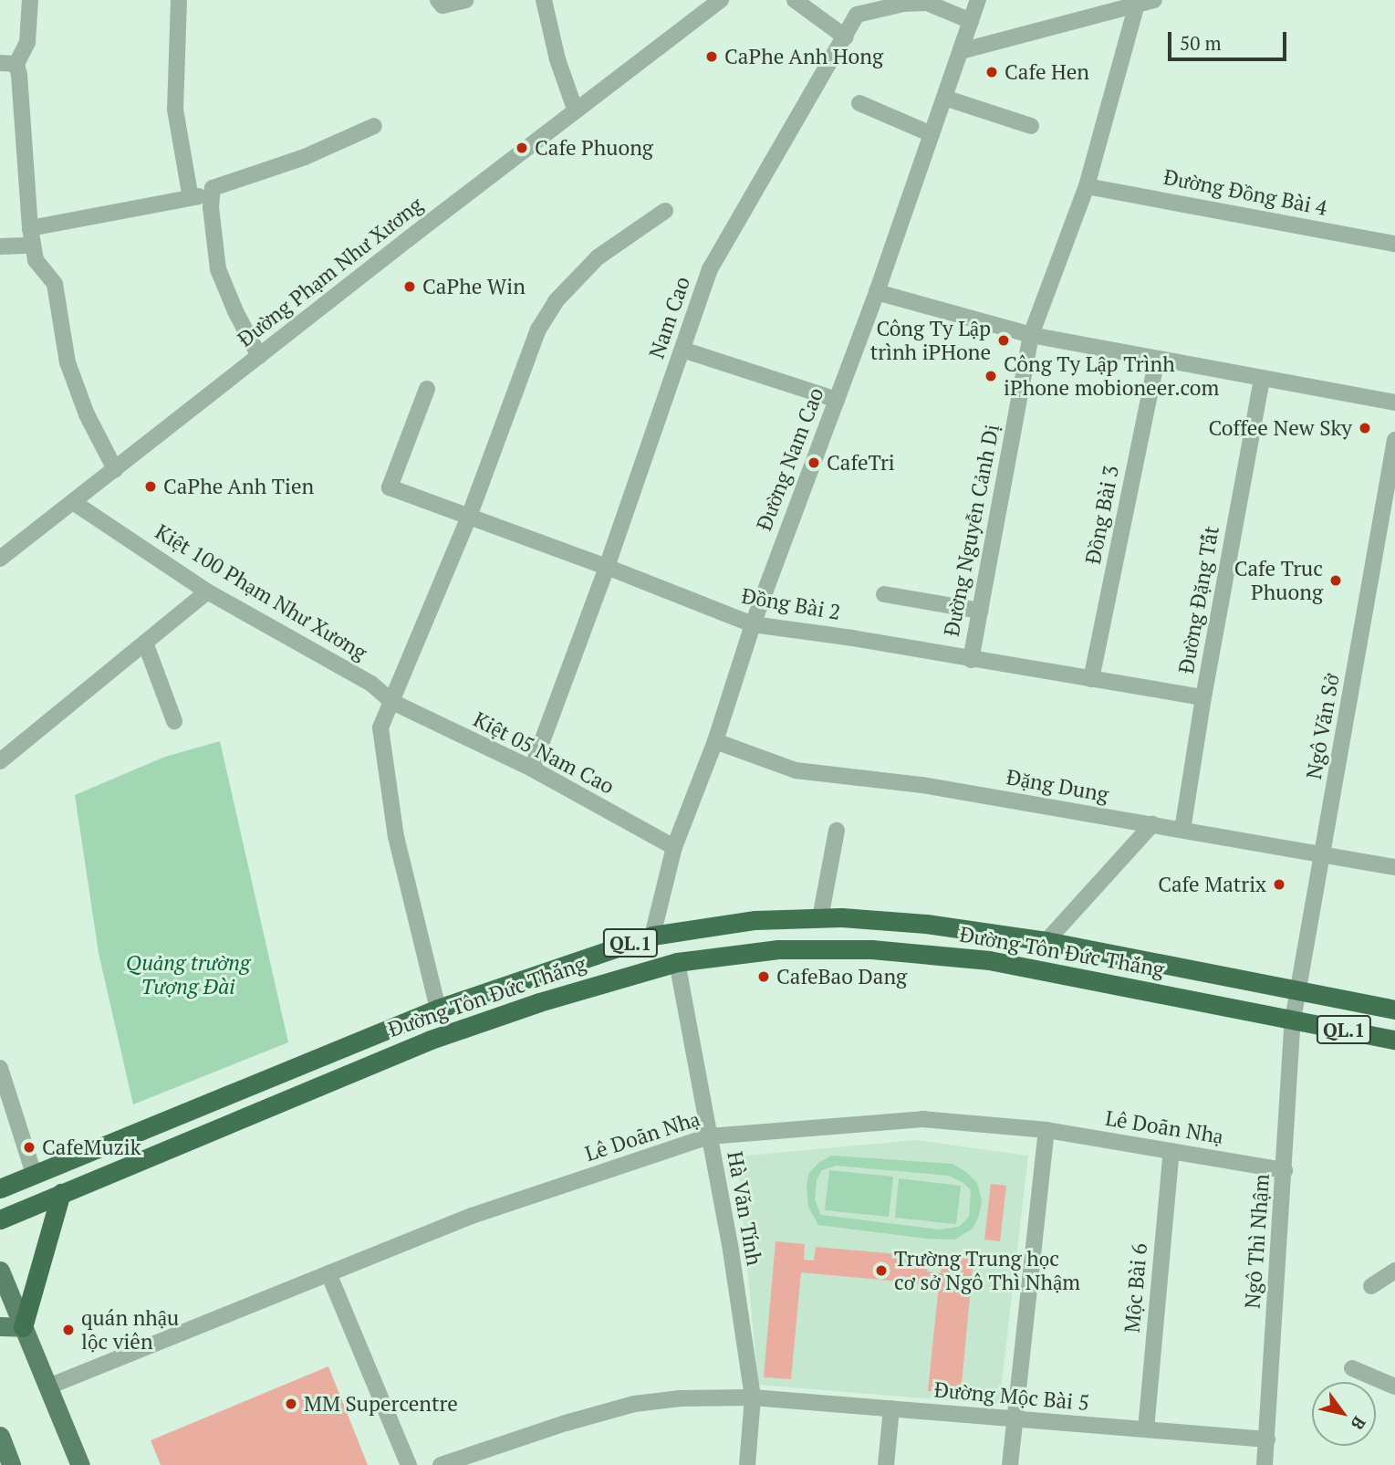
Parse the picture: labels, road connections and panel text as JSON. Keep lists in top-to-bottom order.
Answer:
{
  "streets": {
    "highway": ["QL.1", "Đường Tôn Đức Thắng"],
    "street": [
      "Đường Đồng Bài 4",
      "Đường Phạm Như Xương",
      "Nam Cao",
      "Đường Nam Cao",
      "Đồng Bài 3",
      "Đường Nguyễn Cảnh Dị",
      "Kiệt 100 Phạm Như Xương",
      "Đường Đặng Tất",
      "Đồng Bài 2",
      "Ngô Văn Sở",
      "Kiệt 05 Nam Cao",
      "Đặng Dung",
      "Lê Doãn Nhạ",
      "Hà Văn Tính",
      "Ngô Thì Nhậm",
      "Mộc Bài 6",
      "Đường Mộc Bài 5"
    ]
  },
  "crossings": [
    ["Đường Đồng Bài 4", "Đường Nguyễn Cảnh Dị"],
    ["Đường Phạm Như Xương", "Kiệt 100 Phạm Như Xương"],
    ["Nam Cao", "Đường Nam Cao"],
    ["Nam Cao", "Đồng Bài 2"],
    ["Nam Cao", "Kiệt 05 Nam Cao"],
    ["Đường Nam Cao", "Đồng Bài 2"],
    ["Đường Nam Cao", "Kiệt 05 Nam Cao"],
    ["Đường Nam Cao", "Đặng Dung"],
    ["Đường Nam Cao", "Đường Tôn Đức Thắng"],
    ["Đồng Bài 3", "Đồng Bài 2"],
    ["Đường Nguyễn Cảnh Dị", "Đồng Bài 2"],
    ["Kiệt 100 Phạm Như Xương", "Kiệt 05 Nam Cao"],
    ["Đường Đặng Tất", "Đồng Bài 2"],
    ["Đường Đặng Tất", "Đặng Dung"],
    ["Ngô Văn Sở", "Đặng Dung"],
    ["Ngô Văn Sở", "Đường Tôn Đức Thắng"],
    ["Ngô Văn Sở", "Ngô Thì Nhậm"],
    ["Đường Tôn Đức Thắng", "Hà Văn Tính"],
    ["Đường Tôn Đức Thắng", "Ngô Thì Nhậm"],
    ["Lê Doãn Nhạ", "Hà Văn Tính"],
    ["Lê Doãn Nhạ", "Ngô Thì Nhậm"],
    ["Lê Doãn Nhạ", "Mộc Bài 6"],
    ["Hà Văn Tính", "Đường Mộc Bài 5"],
    ["Ngô Thì Nhậm", "Đường Mộc Bài 5"],
    ["Mộc Bài 6", "Đường Mộc Bài 5"]
  ],
  "parks": ["Quảng trường Tượng Đài"],
  "places": [
    "CaPhe Anh Hong",
    "Cafe Hen",
    "Cafe Phuong",
    "CaPhe Win",
    "Công Ty Lập trình iPHone",
    "Công Ty Lập Trình iPhone mobioneer.com",
    "Coffee New Sky",
    "CafeTri",
    "CaPhe Anh Tien",
    "Cafe Truc Phuong",
    "Cafe Matrix",
    "CafeBao Dang",
    "CafeMuzik",
    "Trường Trung học cơ sở Ngô Thì Nhậm",
    "quán nhậu lộc viên",
    "MM Supercentre"
  ],
  "scale_bar": "50 m",
  "north": "bottom right"
}
